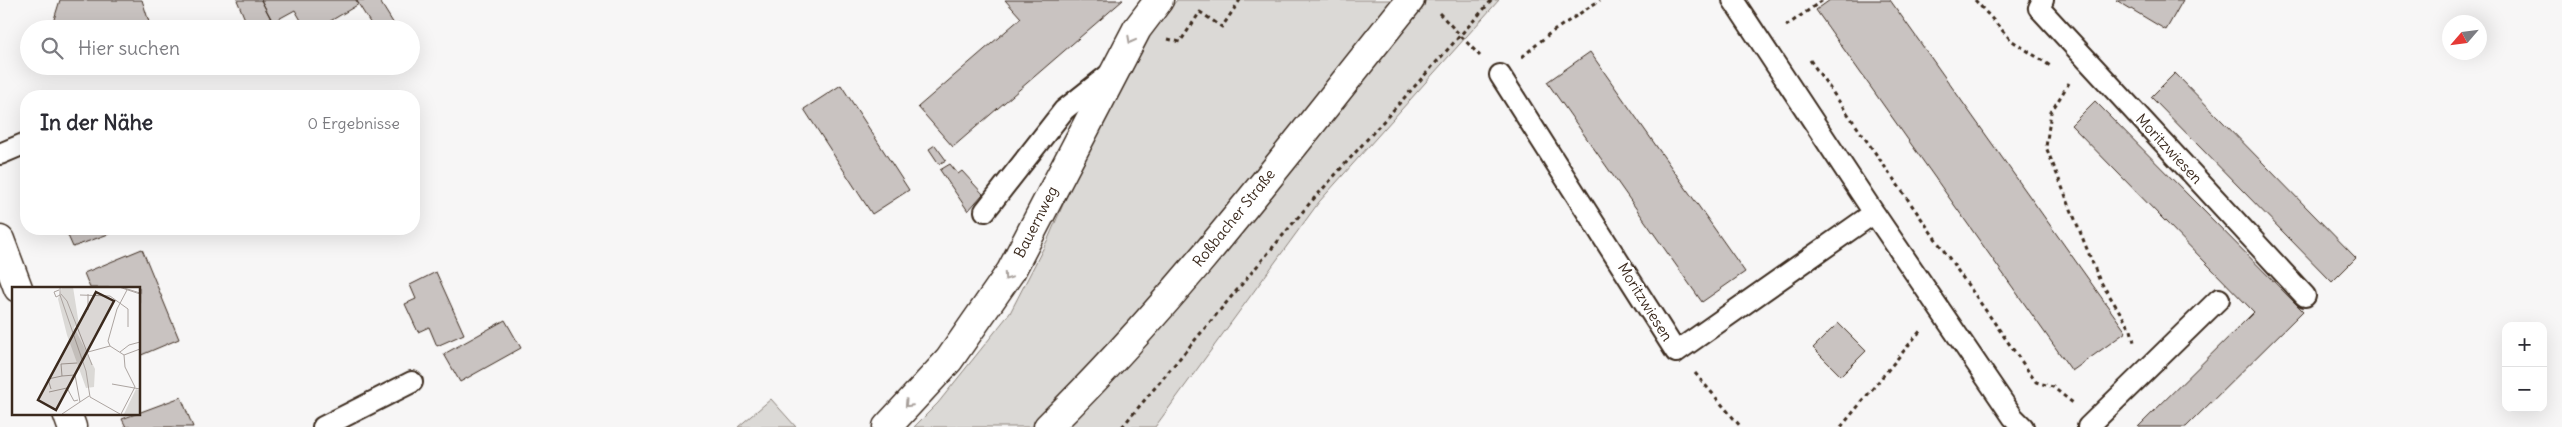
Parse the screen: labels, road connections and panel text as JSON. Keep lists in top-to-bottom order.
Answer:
{
  "streets": {
    "street": ["Roßbacher Straße", "Bauernweg"],
    "lane": ["Moritzwiesen"]
  },
  "one_way": ["Bauernweg"],
  "north": "bottom left",
  "page": {
    "search": "Hier suchen",
    "heading": ["In der Nähe", "0 Ergebnisse"],
    "map_buttons": ["+", "−"]
  }
}
